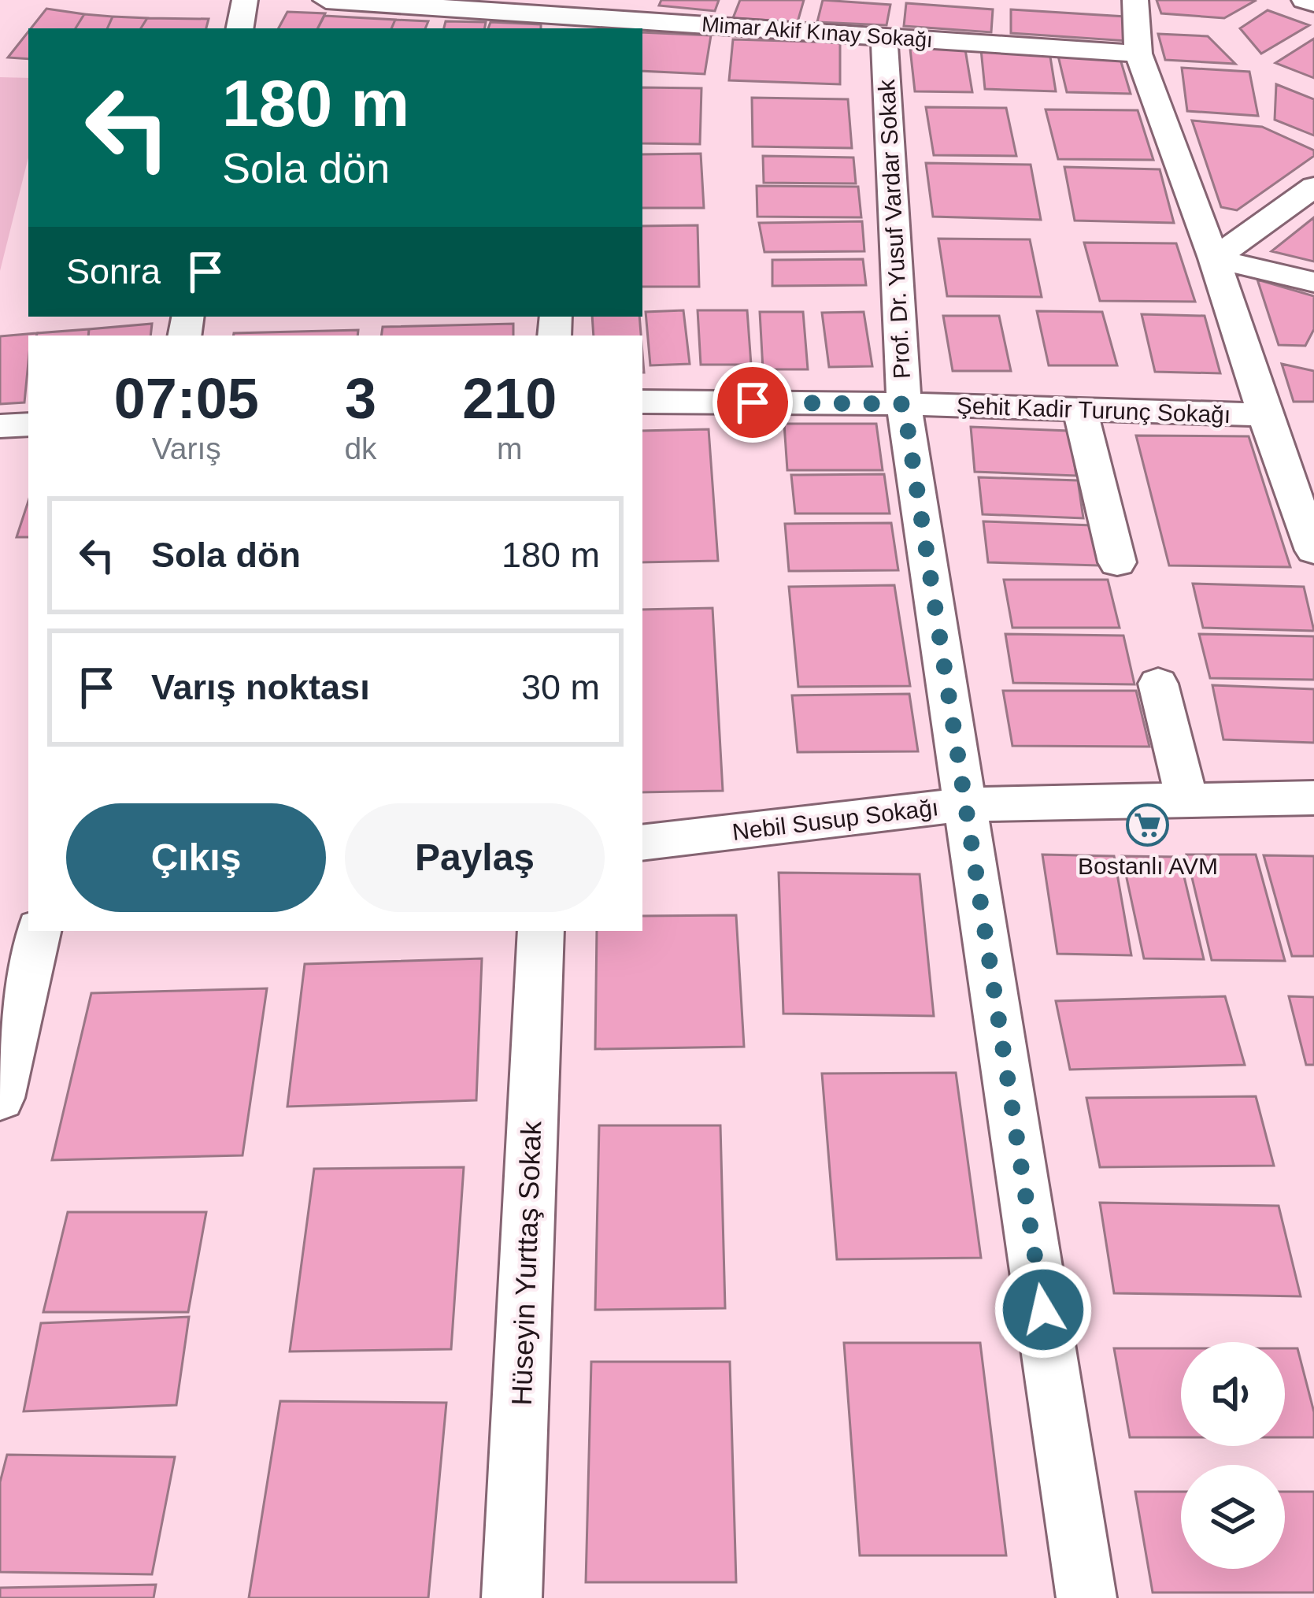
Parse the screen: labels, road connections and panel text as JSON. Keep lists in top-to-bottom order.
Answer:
{
  "streets": {
    "street": [
      "Mimar Akif Kınay Sokağı",
      "Prof. Dr. Yusuf Vardar Sokak",
      "Şehit Kadir Turunç Sokağı",
      "Nebil Susup Sokağı",
      "Hüseyin Yurttaş Sokak"
    ]
  },
  "crossings": [
    ["Mimar Akif Kınay Sokağı", "Prof. Dr. Yusuf Vardar Sokak"],
    ["Prof. Dr. Yusuf Vardar Sokak", "Şehit Kadir Turunç Sokağı"],
    ["Prof. Dr. Yusuf Vardar Sokak", "Nebil Susup Sokağı"]
  ],
  "places": {
    "supermarket": ["Bostanlı AVM"]
  },
  "page": {
    "turn": ["180 m", "Sola dön"],
    "then": "Sonra",
    "eta": [
      "07:05",
      "Varış",
      "3",
      "dk",
      "210",
      "m"
    ],
    "list": [
      {
        "name": "Sola dön",
        "value": "180 m"
      },
      {
        "name": "Varış noktası",
        "value": "30 m"
      }
    ],
    "buttons": ["Çıkış", "Paylaş"]
  }
}
